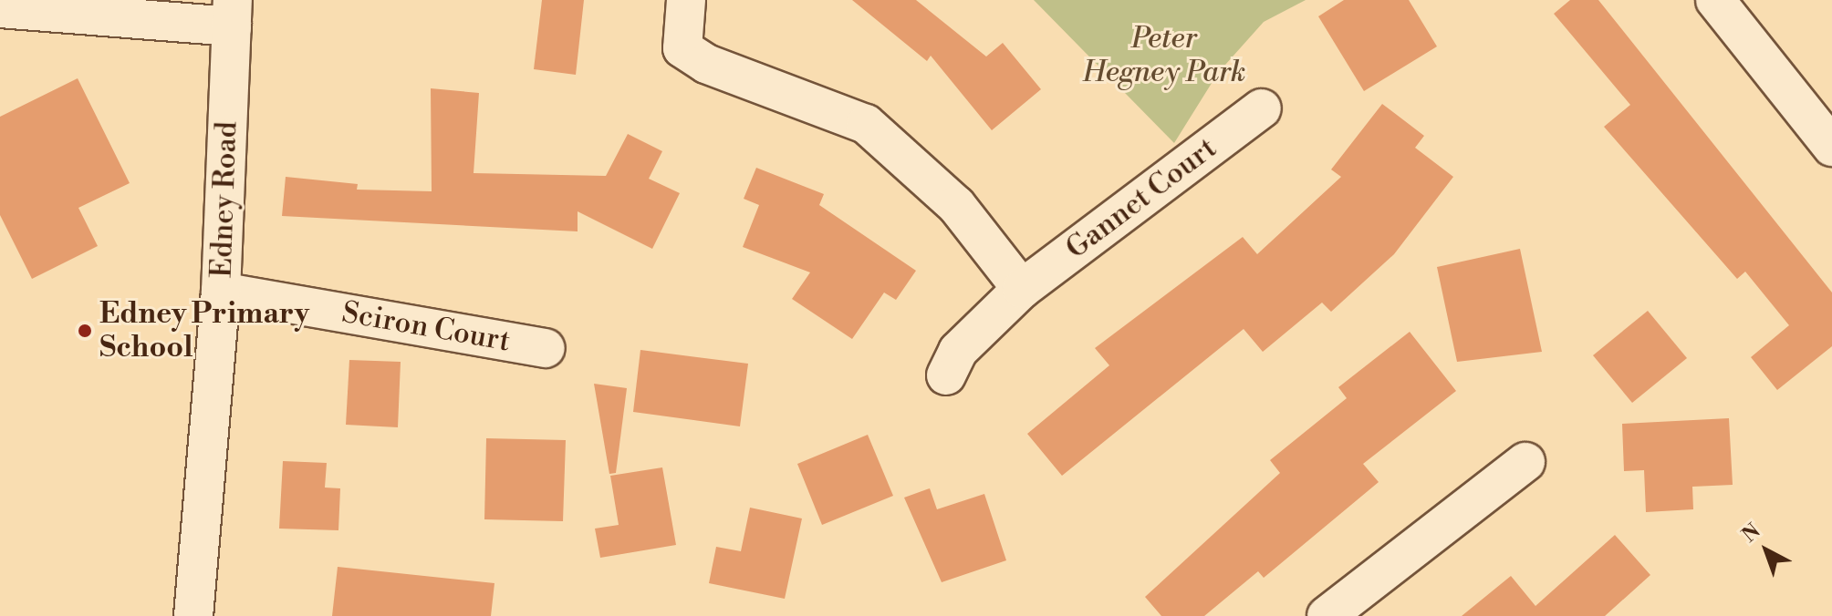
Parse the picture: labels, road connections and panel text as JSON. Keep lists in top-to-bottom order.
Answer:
{
  "streets": {
    "street": ["Gannet Court", "Edney Road", "Sciron Court"]
  },
  "crossings": [
    ["Edney Road", "Sciron Court"]
  ],
  "parks": ["Peter Hegney Park"],
  "places": ["Edney Primary School"],
  "north": "top left"
}
